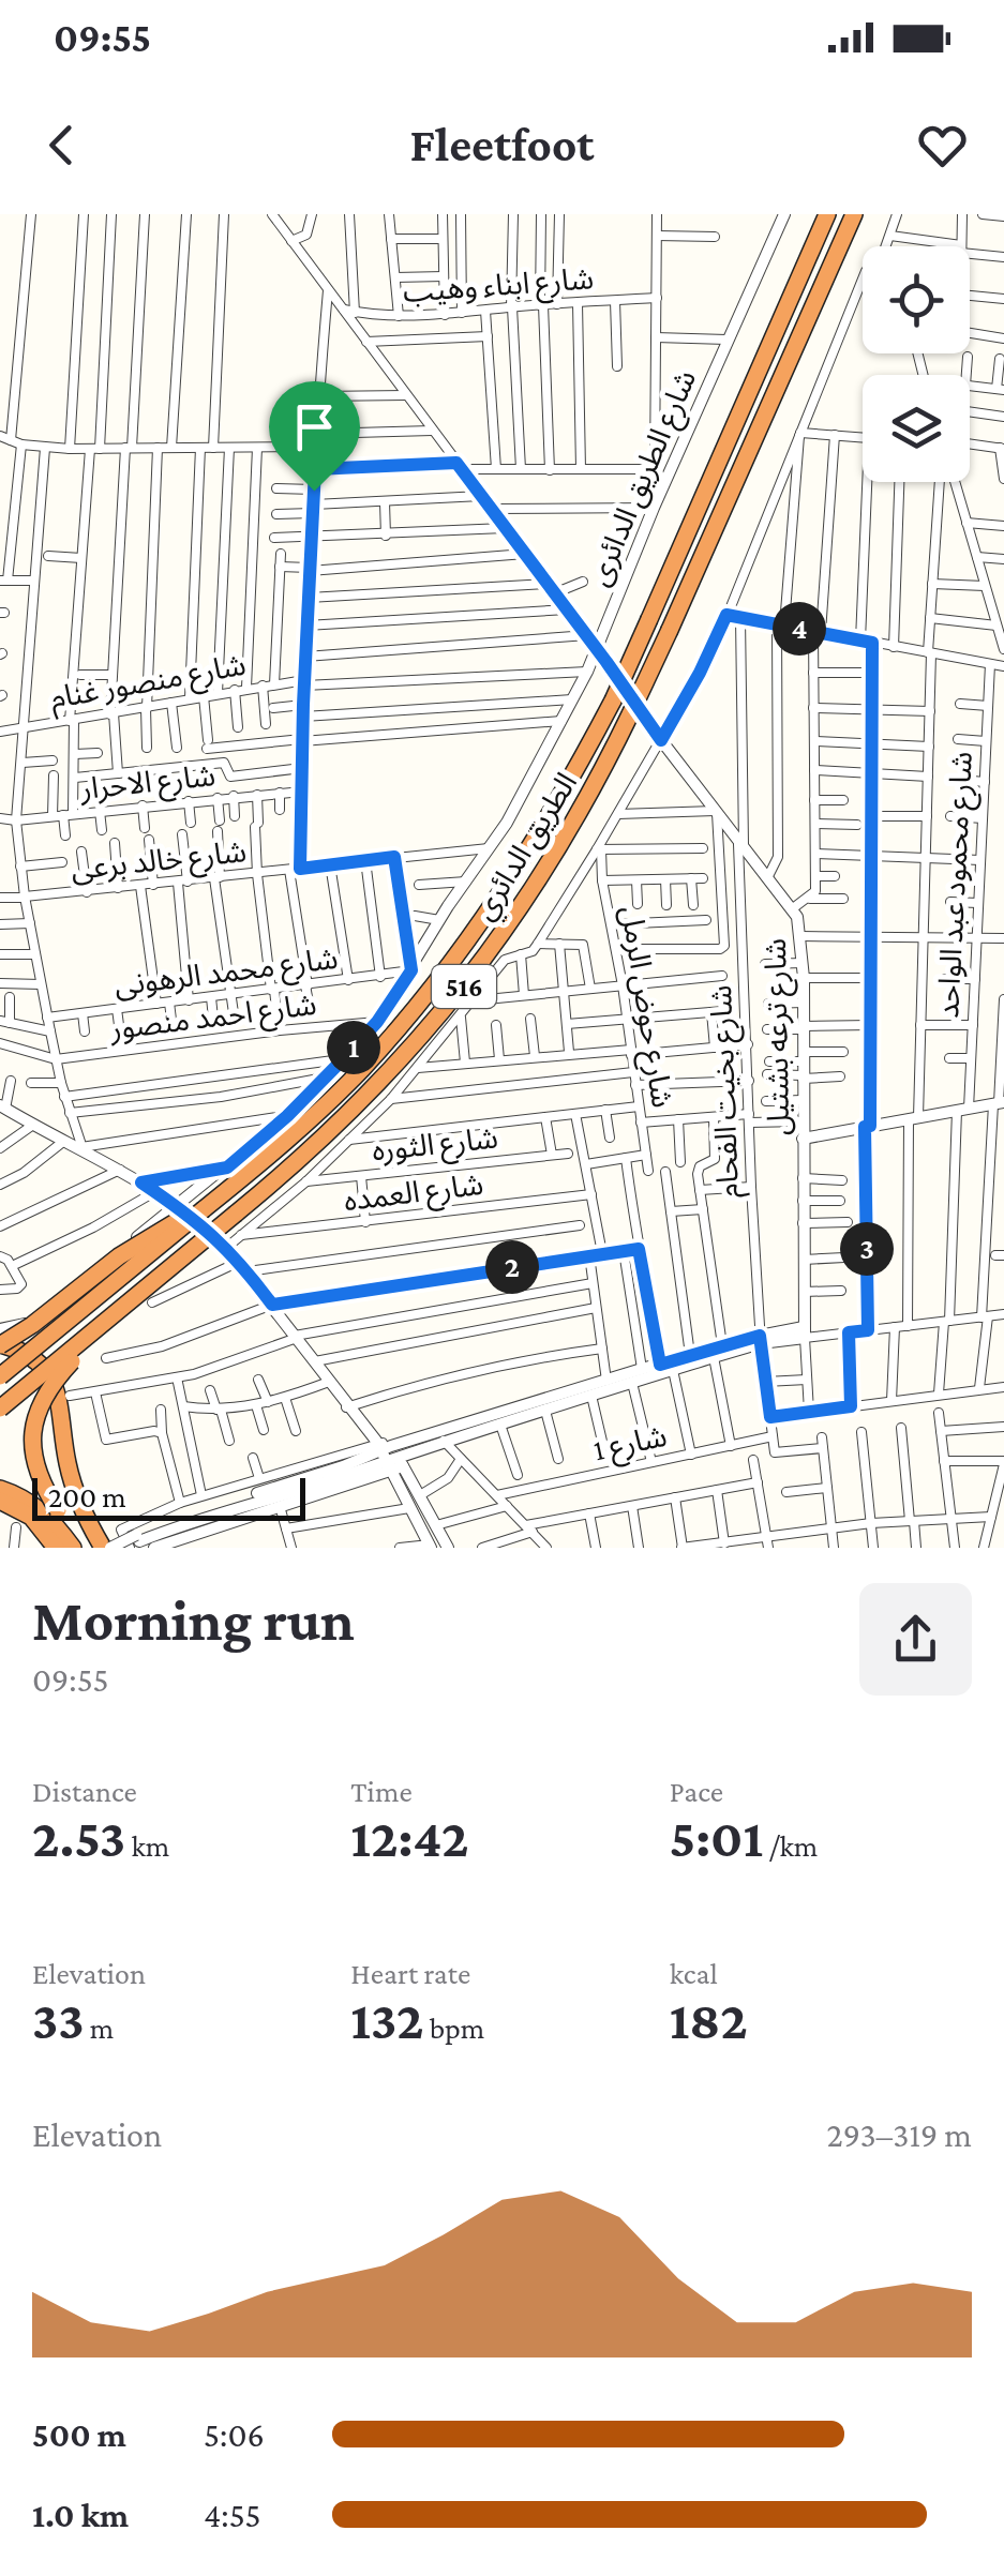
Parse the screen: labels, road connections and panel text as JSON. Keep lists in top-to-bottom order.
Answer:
{
  "streets": {
    "highway": ["الطريق الدائري", "516"],
    "street": [
      "شارع ابناء وهيب",
      "شارع الطريق الدائرى",
      "شارع منصور غنام",
      "شارع الاحرار",
      "شارع خالد برعى",
      "شارع محمود عبد الواحد",
      "شارع محمد الرهونى",
      "شارع حوض الرمل",
      "شارع احمد منصور",
      "شارع ترعه بشتيل",
      "شارع بخيت الفحام",
      "شارع الثوره",
      "شارع العمده",
      "شارع 1"
    ]
  },
  "crossings": [
    ["شارع ابناء وهيب", "شارع ترعه بشتيل"],
    ["شارع الطريق الدائرى", "شارع منصور غنام"],
    ["شارع الطريق الدائرى", "شارع خالد برعى"],
    ["شارع الطريق الدائرى", "شارع محمد الرهونى"],
    ["شارع الطريق الدائرى", "شارع احمد منصور"],
    ["شارع الطريق الدائرى", "شارع ترعه بشتيل"],
    ["الطريق الدائري", "شارع حوض الرمل"],
    ["الطريق الدائري", "شارع ترعه بشتيل"],
    ["الطريق الدائري", "شارع الثوره"],
    ["الطريق الدائري", "شارع العمده"],
    ["شارع ترعه بشتيل", "شارع بخيت الفحام"],
    ["شارع بخيت الفحام", "شارع 1"]
  ],
  "scale_bar": "200 m",
  "page": {
    "status": "09:55",
    "header": "Fleetfoot",
    "pins": [
      "4",
      "1",
      "3",
      "2"
    ],
    "scale": "200 m",
    "heading": ["Morning run", "09:55"],
    "stats": [
      ["Distance", "2.53 km"],
      ["Time", "12:42"],
      ["Pace", "5:01 /km"],
      ["Elevation", "33 m"],
      ["Heart rate", "132 bpm"],
      ["kcal", "182"]
    ],
    "chart": ["Elevation", "293–319 m"],
    "list": [
      {
        "name": "500 m",
        "note": "5:06"
      },
      {
        "name": "1.0 km",
        "note": "4:55"
      }
    ]
  }
}
